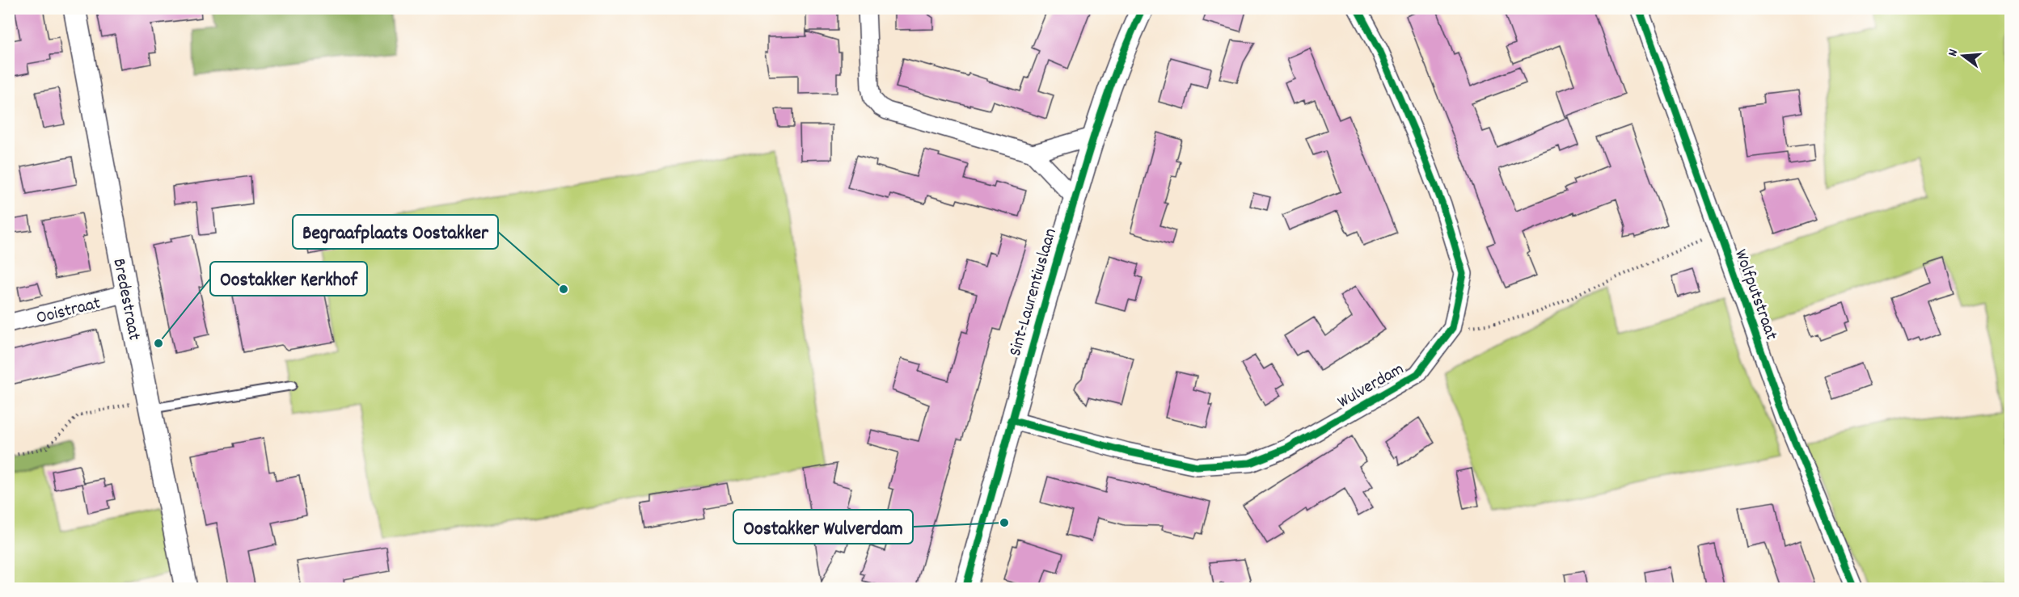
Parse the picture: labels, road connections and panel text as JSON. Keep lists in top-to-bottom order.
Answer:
{
  "streets": {
    "street": [
      "Sint-Laurentiuslaan",
      "Wolfputstraat",
      "Bredestraat",
      "Ooistraat",
      "Wulverdam"
    ]
  },
  "crossings": [
    ["Sint-Laurentiuslaan", "Wulverdam"],
    ["Bredestraat", "Ooistraat"]
  ],
  "places": ["Begraafplaats Oostakker", "Oostakker Kerkhof", "Oostakker Wulverdam"],
  "north": "left"
}
